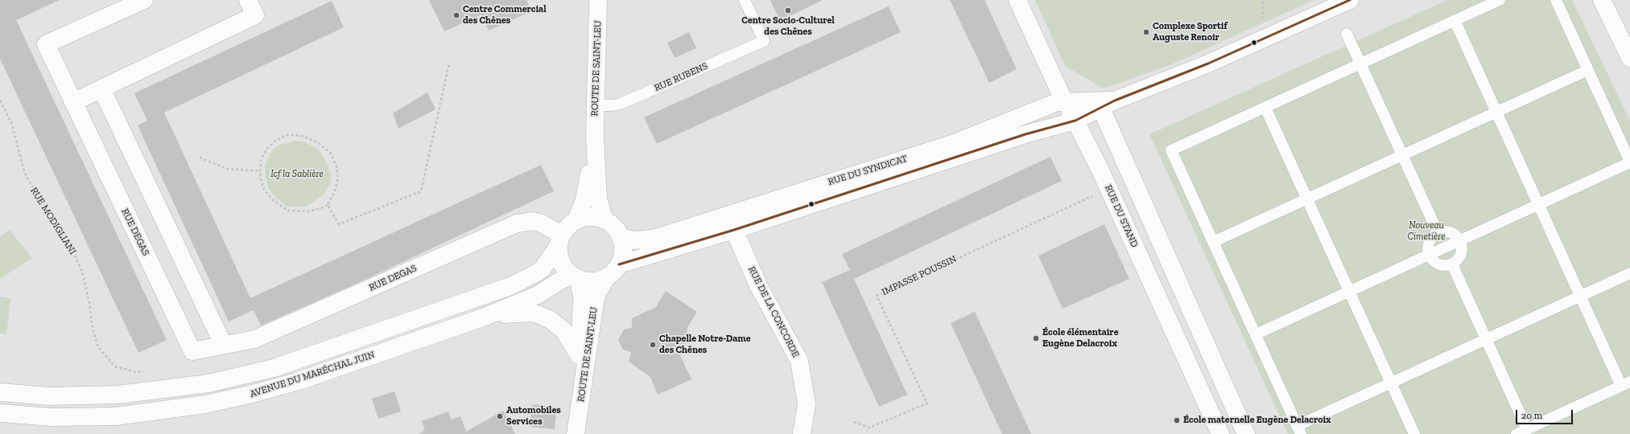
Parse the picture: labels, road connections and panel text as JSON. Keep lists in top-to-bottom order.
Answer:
{
  "streets": {
    "street": [
      "ROUTE DE SAINT-LEU",
      "RUE DU SYNDICAT",
      "RUE DU STAND",
      "RUE DEGAS",
      "RUE DE LA CONCORDE",
      "AVENUE DU MARÉCHAL JUIN"
    ],
    "lane": ["RUE RUBENS"],
    "path": ["RUE MODIGLIANI", "IMPASSE POUSSIN"]
  },
  "crossings": [
    ["ROUTE DE SAINT-LEU", "RUE RUBENS"],
    ["ROUTE DE SAINT-LEU", "RUE DU SYNDICAT"],
    ["ROUTE DE SAINT-LEU", "RUE DEGAS"],
    ["ROUTE DE SAINT-LEU", "AVENUE DU MARÉCHAL JUIN"],
    ["RUE DU SYNDICAT", "RUE DU STAND"],
    ["RUE DU SYNDICAT", "RUE DEGAS"],
    ["RUE DU SYNDICAT", "RUE DE LA CONCORDE"],
    ["RUE DU SYNDICAT", "AVENUE DU MARÉCHAL JUIN"],
    ["RUE DEGAS", "AVENUE DU MARÉCHAL JUIN"]
  ],
  "parks": ["Icf la Sablière", "Nouveau Cimetière"],
  "places": [
    "Centre Socio-Culturel des Chênes",
    "Centre Commercial des Chênes",
    "Complexe Sportif Auguste Renoir",
    "École élémentaire Eugène Delacroix",
    "Chapelle Notre-Dame des Chênes",
    "Automobiles Services",
    "École maternelle Eugène Delacroix"
  ],
  "scale_bar": "20 m"
}
